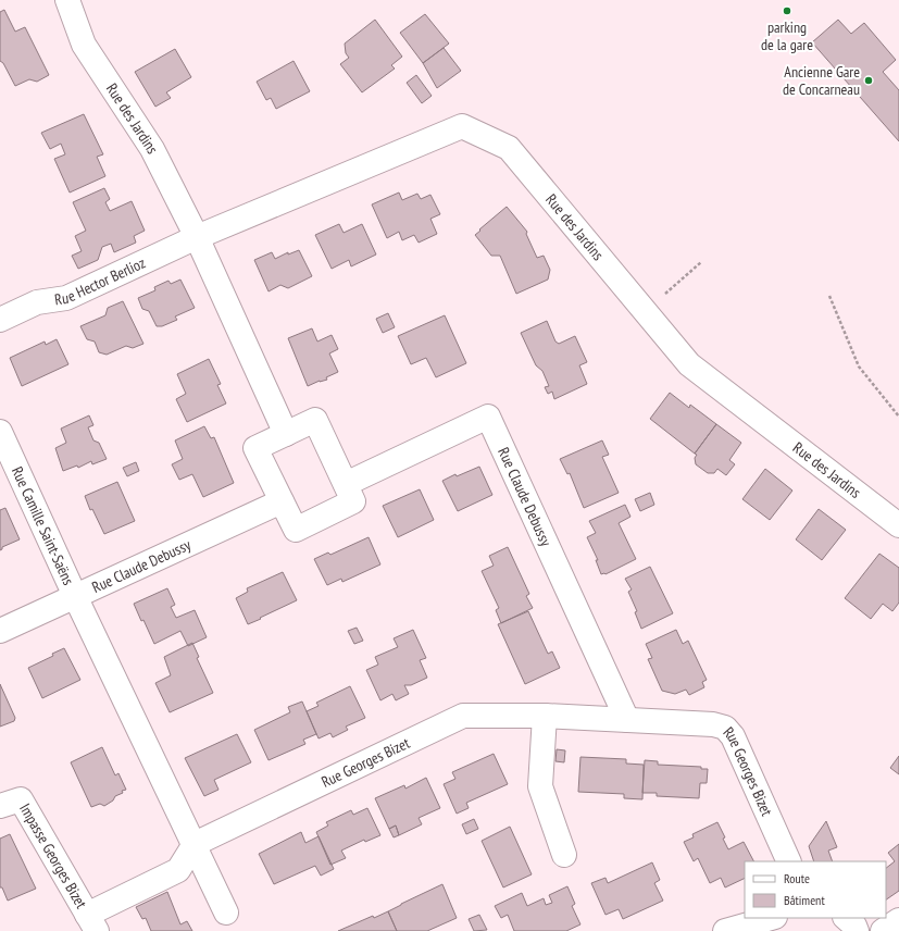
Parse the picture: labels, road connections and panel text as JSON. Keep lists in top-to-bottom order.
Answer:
{
  "streets": {
    "street": [
      "Rue des Jardins",
      "Rue Hector Berlioz",
      "Rue Claude Debussy",
      "Rue Camille Saint-Saëns",
      "Rue Georges Bizet",
      "Impasse Georges Bizet"
    ]
  },
  "crossings": [
    ["Rue des Jardins", "Rue Hector Berlioz"],
    ["Rue Claude Debussy", "Rue Camille Saint-Saëns"],
    ["Rue Claude Debussy", "Rue Georges Bizet"]
  ],
  "places": ["parking de la gare", "Ancienne Gare de Concarneau"],
  "legend": ["Route", "Bâtiment"]
}
